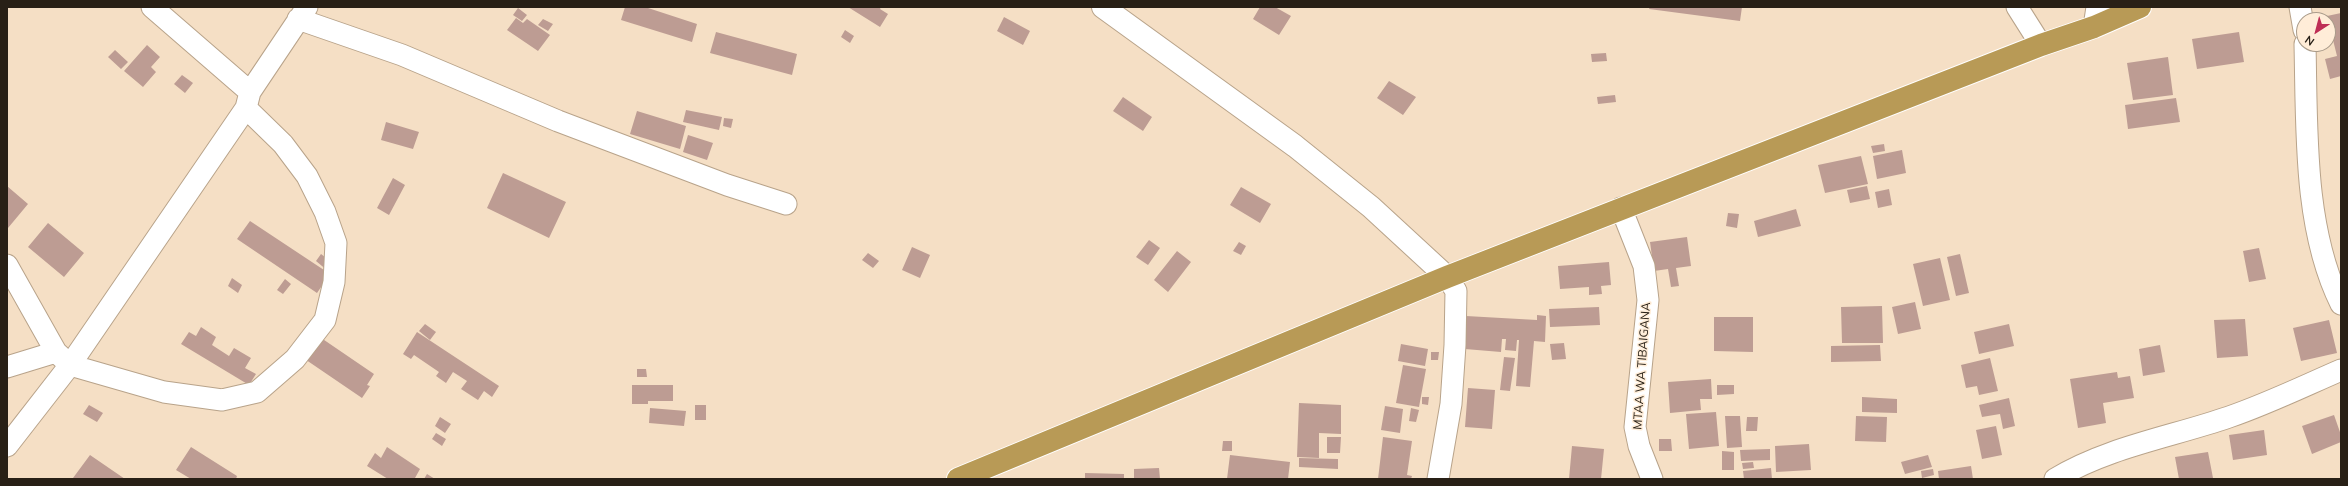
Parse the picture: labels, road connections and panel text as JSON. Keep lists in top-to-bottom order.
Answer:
{
  "streets": {
    "street": ["MTAA WA TIBAIGANA"]
  },
  "north": "bottom left"
}
